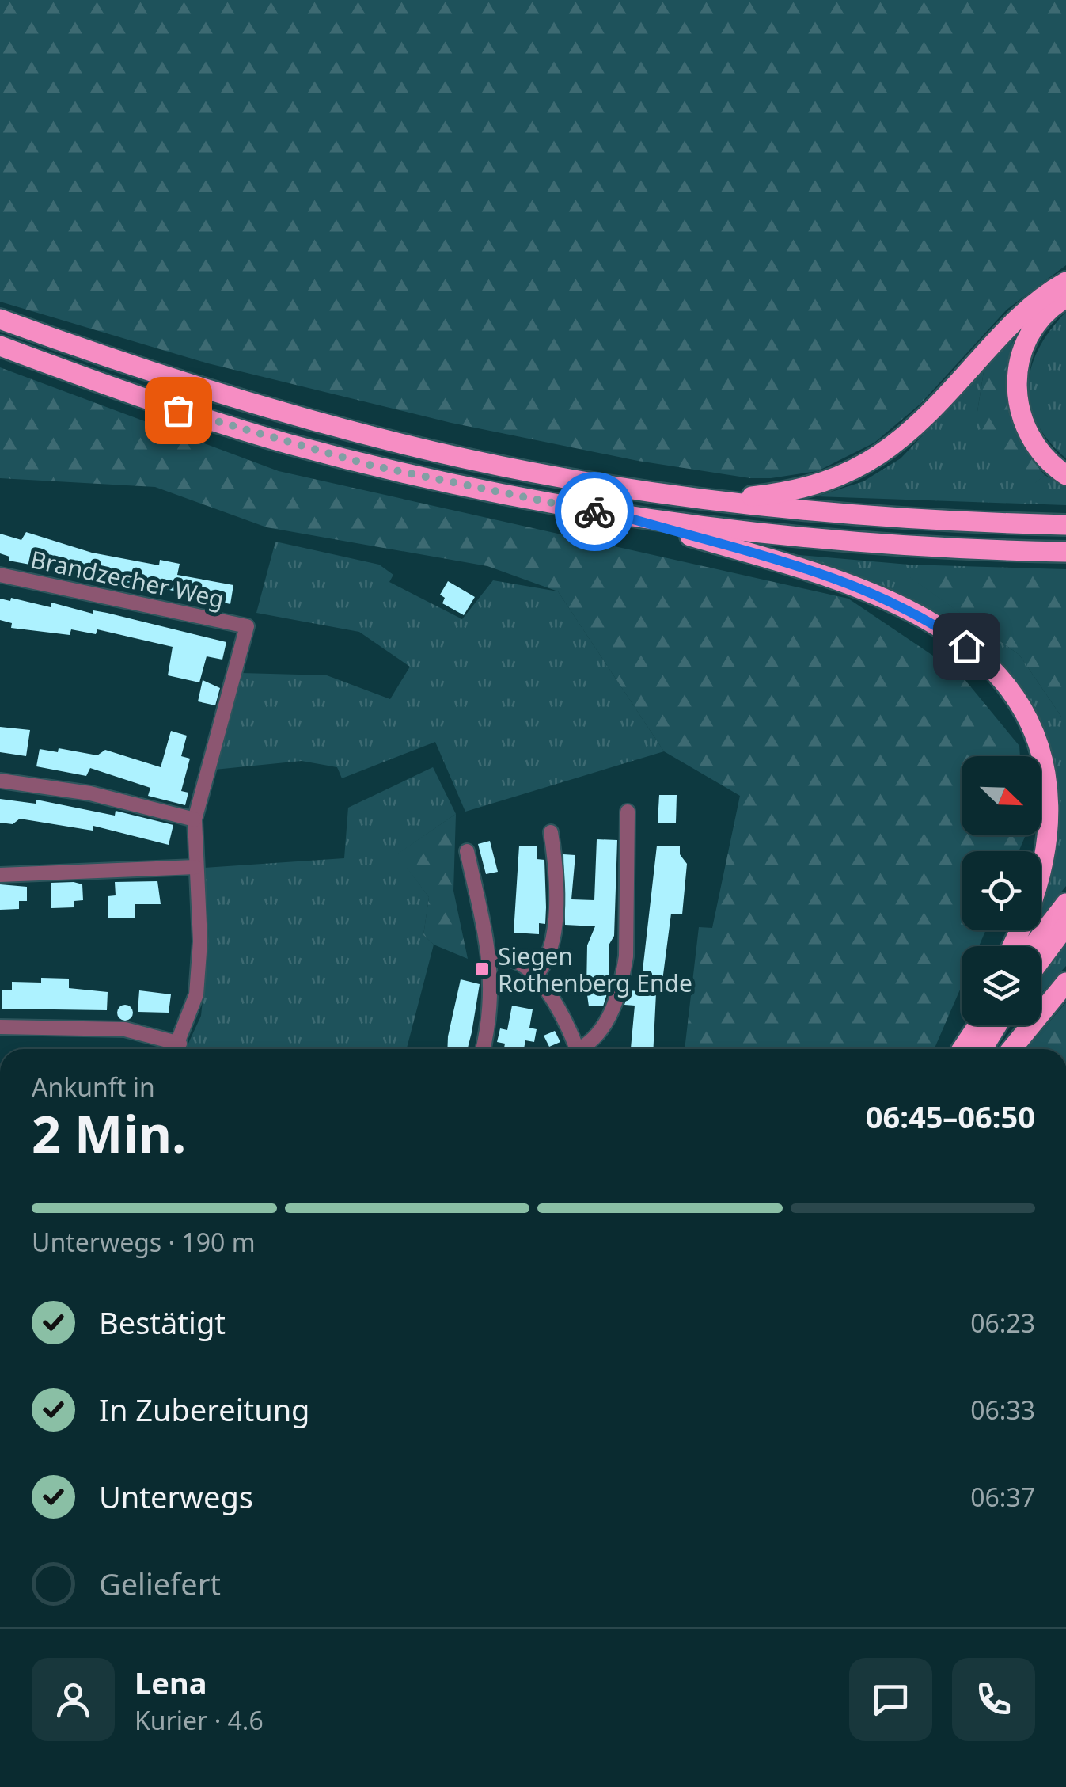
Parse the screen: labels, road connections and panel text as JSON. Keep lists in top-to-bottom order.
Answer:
{
  "streets": {
    "street": ["Brandzecher Weg"]
  },
  "places": {
    "transit": ["Siegen Rothenberg Ende"]
  },
  "north": "bottom right",
  "page": {
    "heading": ["2 Min.", "Ankunft in", "06:45–06:50"],
    "panel": ["Lena", "Kurier · 4.6"],
    "bar": "Unterwegs · 190 m",
    "list": [
      ["Bestätigt", "06:23"],
      ["In Zubereitung", "06:33"],
      ["Unterwegs", "06:37"],
      "Geliefert"
    ]
  }
}
